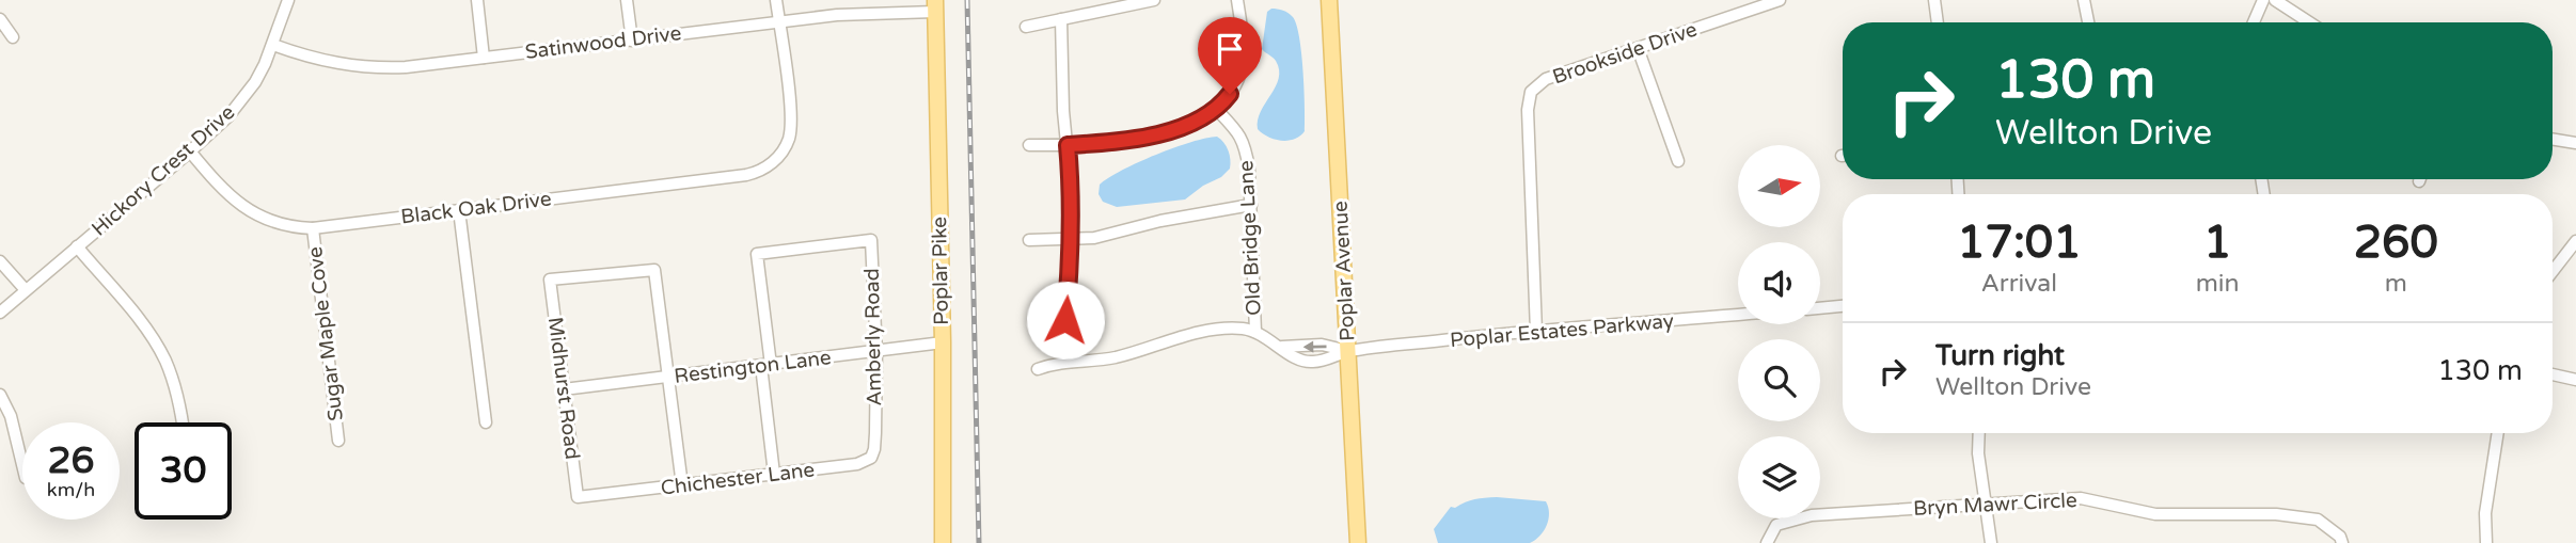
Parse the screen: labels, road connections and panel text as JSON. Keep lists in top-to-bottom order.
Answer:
{
  "streets": {
    "main road": ["Poplar Pike", "Poplar Avenue"],
    "street": [
      "Satinwood Drive",
      "Brookside Drive",
      "Hickory Crest Drive",
      "Black Oak Drive",
      "Old Bridge Lane",
      "Poplar Estates Parkway",
      "Sugar Maple Cove",
      "Amberly Road",
      "Restington Lane",
      "Midhurst Road",
      "Chichester Lane",
      "Bryn Mawr Circle"
    ]
  },
  "crossings": [
    ["Satinwood Drive", "Hickory Crest Drive"],
    ["Satinwood Drive", "Black Oak Drive"],
    ["Satinwood Drive", "Poplar Pike"],
    ["Brookside Drive", "Poplar Estates Parkway"],
    ["Hickory Crest Drive", "Black Oak Drive"],
    ["Black Oak Drive", "Sugar Maple Cove"],
    ["Old Bridge Lane", "Poplar Estates Parkway"],
    ["Poplar Pike", "Restington Lane"],
    ["Poplar Avenue", "Poplar Estates Parkway"],
    ["Amberly Road", "Restington Lane"],
    ["Amberly Road", "Chichester Lane"],
    ["Restington Lane", "Midhurst Road"],
    ["Midhurst Road", "Chichester Lane"]
  ],
  "north": "right",
  "page": {
    "turn": ["130 m", "Wellton Drive"],
    "eta": [
      "17:01",
      "Arrival",
      "1",
      "min",
      "260",
      "m"
    ],
    "list": [
      {
        "name": "Turn right",
        "note": "Wellton Drive",
        "value": "130 m"
      }
    ],
    "speed": "26 km/h",
    "limit": "30"
  }
}
